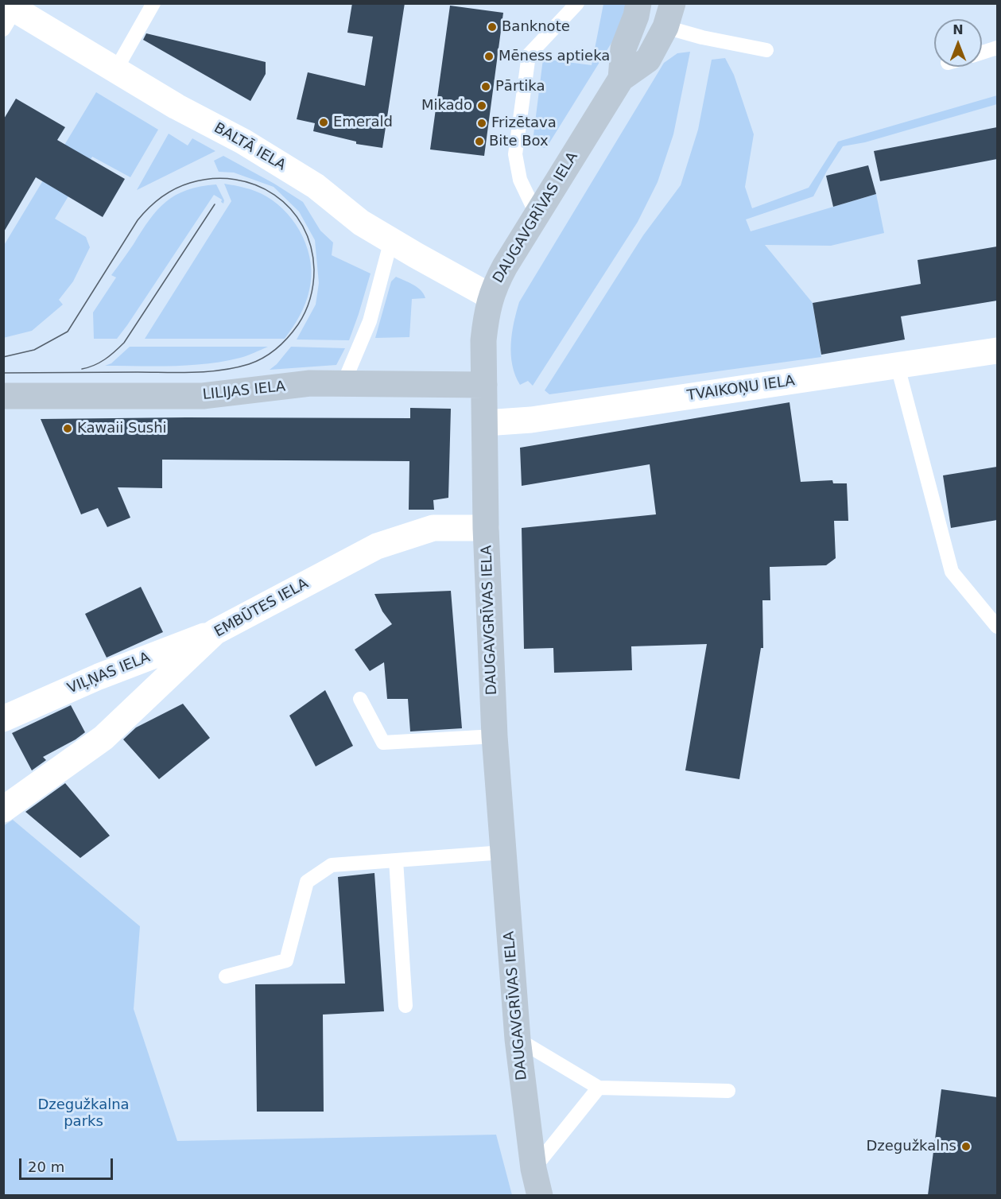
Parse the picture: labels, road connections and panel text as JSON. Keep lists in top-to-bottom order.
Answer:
{
  "streets": {
    "main road": ["DAUGAVGRĪVAS IELA", "LILIJAS IELA"],
    "street": [
      "BALTĀ IELA",
      "TVAIKOŅU IELA",
      "EMBŪTES IELA",
      "VIĻŅAS IELA"
    ]
  },
  "crossings": [
    ["BALTĀ IELA", "DAUGAVGRĪVAS IELA"],
    ["DAUGAVGRĪVAS IELA", "TVAIKOŅU IELA"],
    ["DAUGAVGRĪVAS IELA", "LILIJAS IELA"],
    ["DAUGAVGRĪVAS IELA", "EMBŪTES IELA"],
    ["EMBŪTES IELA", "VIĻŅAS IELA"]
  ],
  "parks": ["Dzegužkalna parks"],
  "places": [
    "Banknote",
    "Mēness aptieka",
    "Pārtika",
    "Mikado",
    "Emerald",
    "Frizētava",
    "Bite Box",
    "Kawaii Sushi",
    "Dzegužkalns"
  ],
  "scale_bar": "20 m",
  "north": "top"
}
